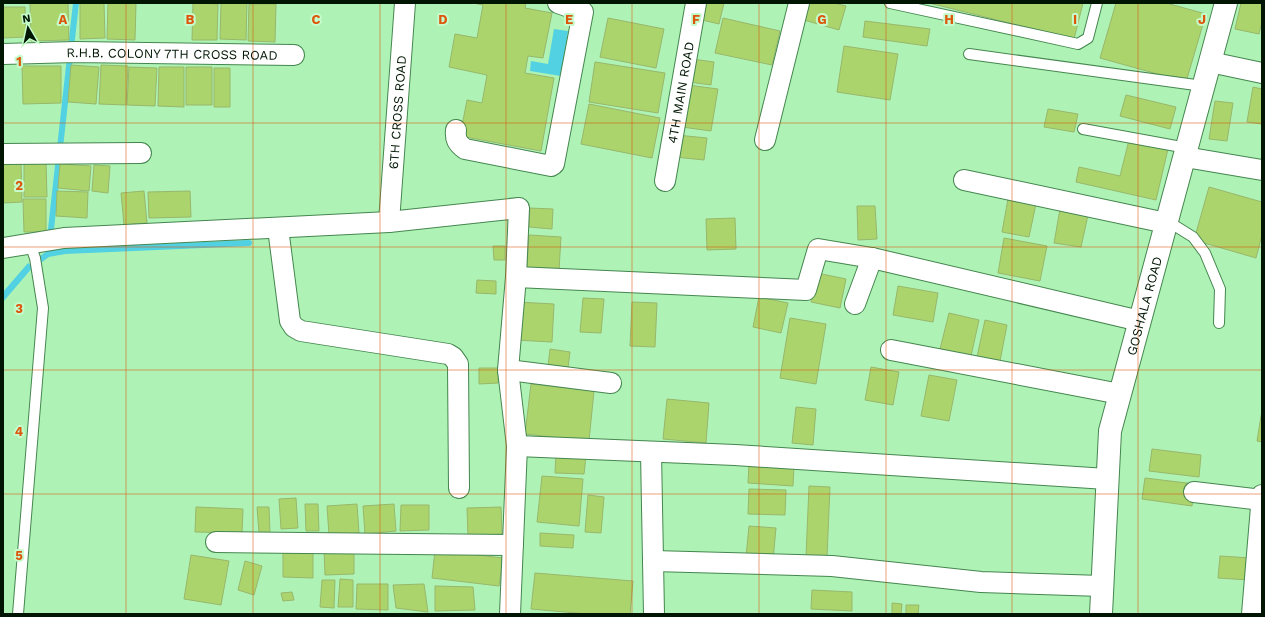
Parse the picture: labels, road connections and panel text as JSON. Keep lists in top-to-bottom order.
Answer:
{
  "streets": {
    "street": [
      "R.H.B. COLONY 7TH CROSS ROAD",
      "4TH MAIN ROAD",
      "6TH CROSS ROAD",
      "GOSHALA ROAD"
    ]
  },
  "north": "top",
  "grid": {
    "columns": [
      "A",
      "B",
      "C",
      "D",
      "E",
      "F",
      "G",
      "H",
      "I",
      "J"
    ],
    "rows": [
      "1",
      "2",
      "3",
      "4",
      "5"
    ]
  }
}
